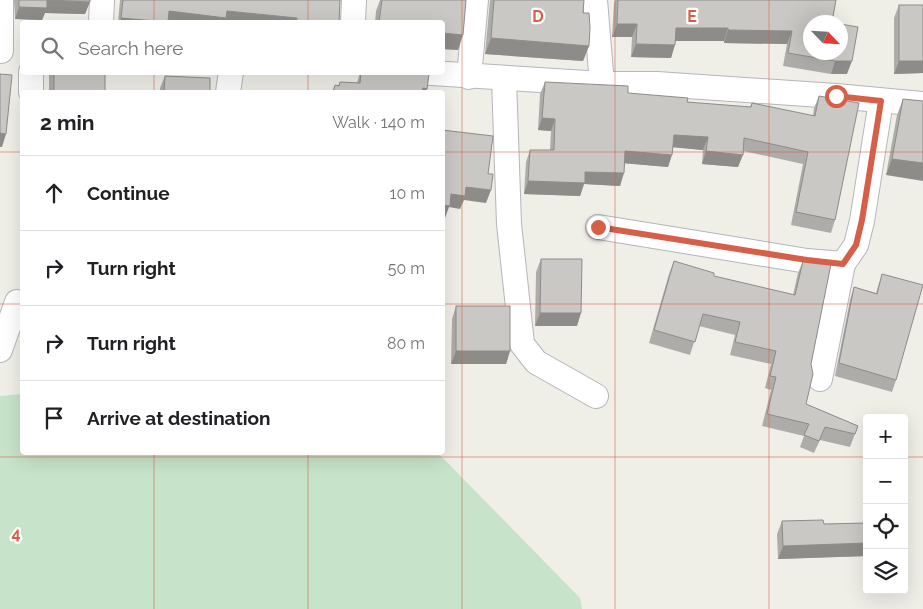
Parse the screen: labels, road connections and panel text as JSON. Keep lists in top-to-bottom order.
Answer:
{
  "north": "bottom right",
  "page": {
    "search": "Search here",
    "heading": ["2 min", "Walk · 140 m"],
    "list": [
      ["Continue", "10 m"],
      ["Turn right", "50 m"],
      ["Turn right", "80 m"],
      "Arrive at destination"
    ],
    "map_buttons": ["+", "−"]
  },
  "grid": {
    "columns": ["D", "E"],
    "rows": ["4"]
  }
}
